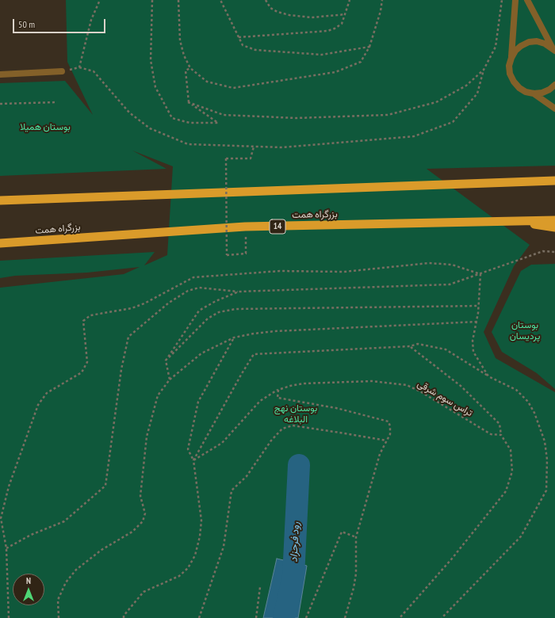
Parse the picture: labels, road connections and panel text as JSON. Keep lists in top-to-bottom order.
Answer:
{
  "streets": {
    "highway": ["بزرگراه همت", "14"],
    "path": ["تراس سوم شرقی"]
  },
  "water": ["رود فرحزاد"],
  "parks": ["بوستان همیلا", "بوستان پردیسان", "بوستان نهج البلاغه"],
  "scale_bar": "50 m",
  "north": "top"
}
